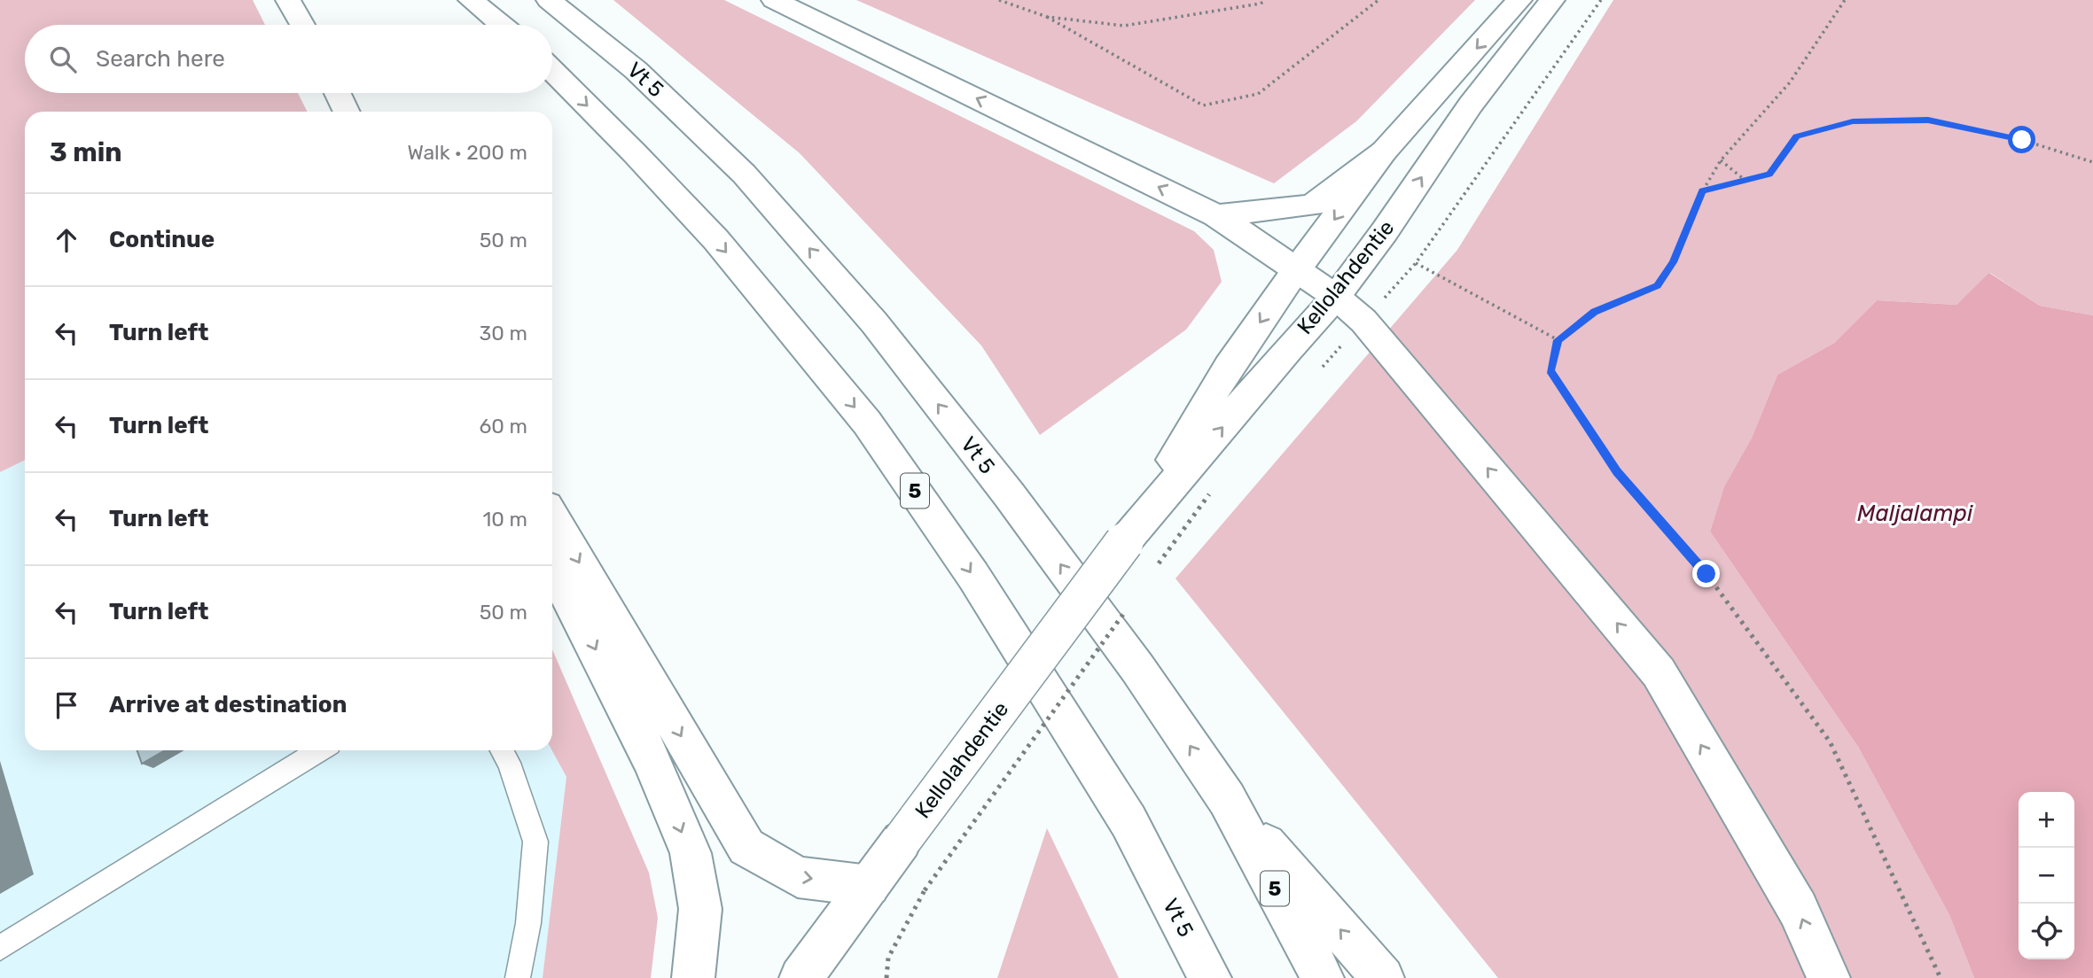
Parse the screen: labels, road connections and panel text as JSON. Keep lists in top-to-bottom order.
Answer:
{
  "streets": {
    "main road": ["Vt 5", "Kellolahdentie", "5"]
  },
  "water": ["Maljalampi"],
  "page": {
    "search": "Search here",
    "heading": ["3 min", "Walk · 200 m"],
    "list": [
      ["Continue", "50 m"],
      ["Turn left", "30 m"],
      ["Turn left", "60 m"],
      ["Turn left", "10 m"],
      ["Turn left", "50 m"],
      "Arrive at destination"
    ],
    "map_buttons": ["+", "−"]
  }
}
